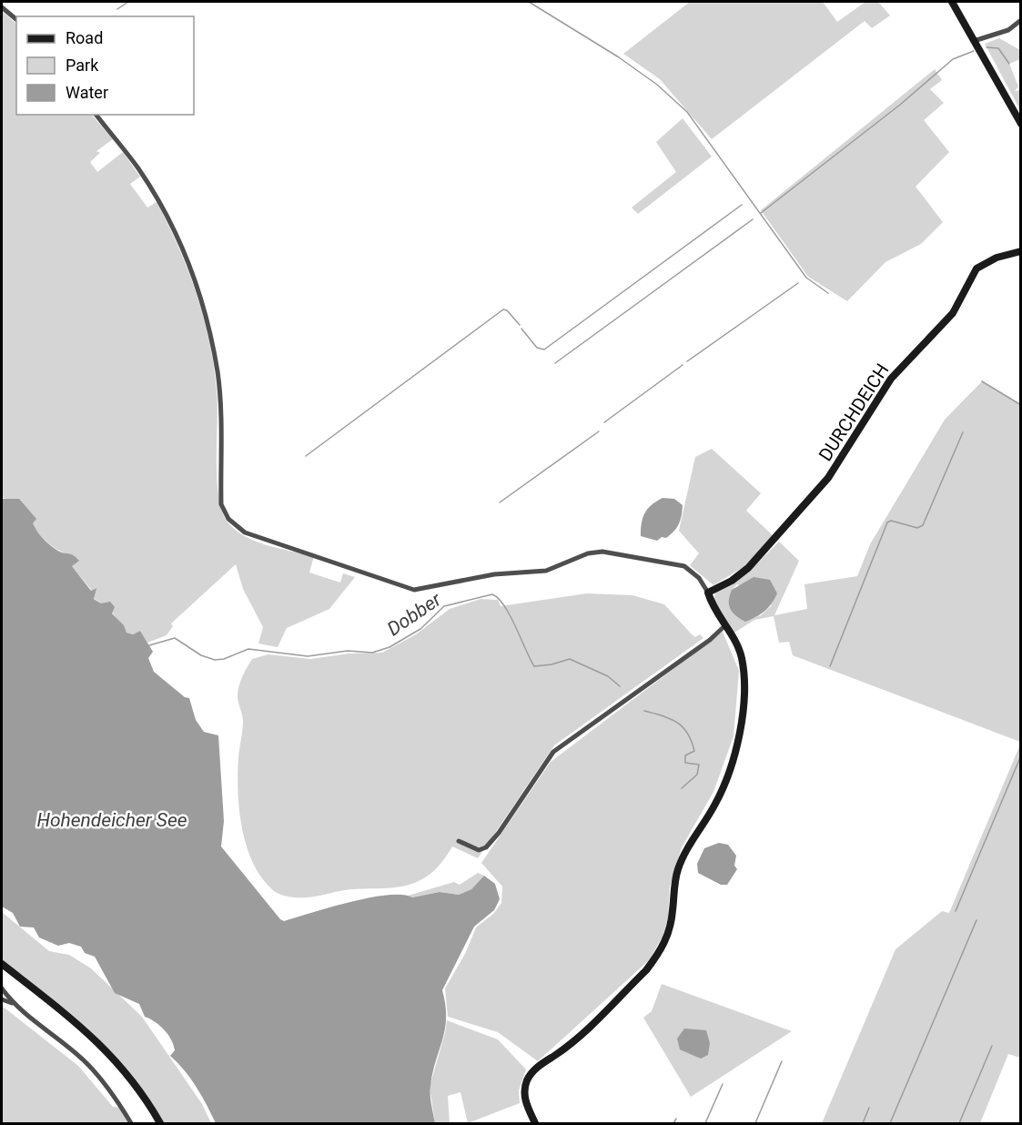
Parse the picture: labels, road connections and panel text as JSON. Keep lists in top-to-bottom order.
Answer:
{
  "streets": {
    "street": ["DURCHDEICH"]
  },
  "water": ["Dobber", "Hohendeicher See"],
  "legend": ["Road", "Park", "Water"]
}
